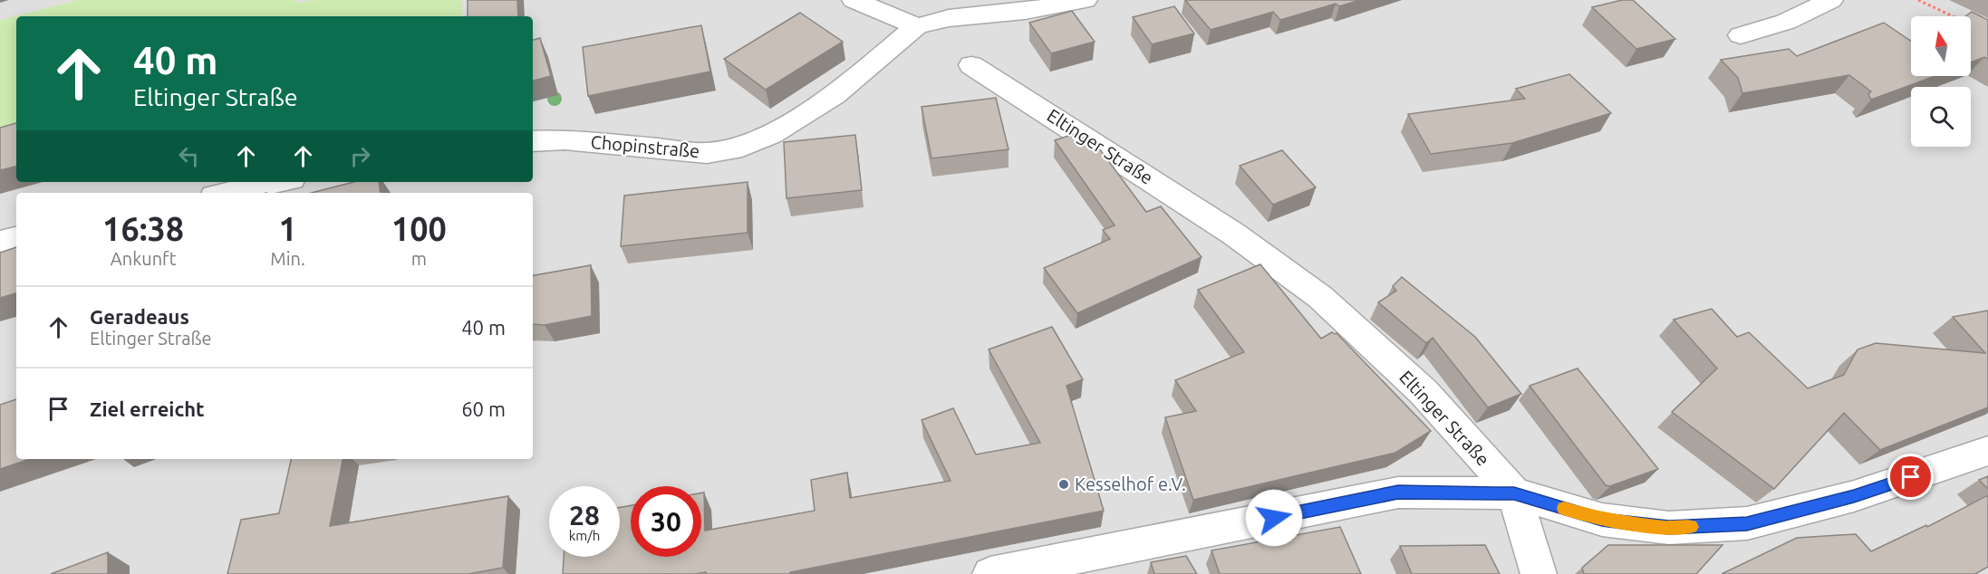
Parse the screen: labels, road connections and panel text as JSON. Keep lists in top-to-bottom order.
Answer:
{
  "streets": {
    "street": ["Chopinstraße", "Eltinger Straße"]
  },
  "places": ["Kesselhof e.V."],
  "north": "top",
  "page": {
    "turn": ["40 m", "Eltinger Straße"],
    "eta": [
      "16:38",
      "Ankunft",
      "1",
      "Min.",
      "100",
      "m"
    ],
    "list": [
      {
        "name": "Geradeaus",
        "note": "Eltinger Straße",
        "value": "40 m"
      },
      {
        "name": "Ziel erreicht",
        "value": "60 m"
      }
    ],
    "speed": "28 km/h",
    "limit": "30"
  }
}
